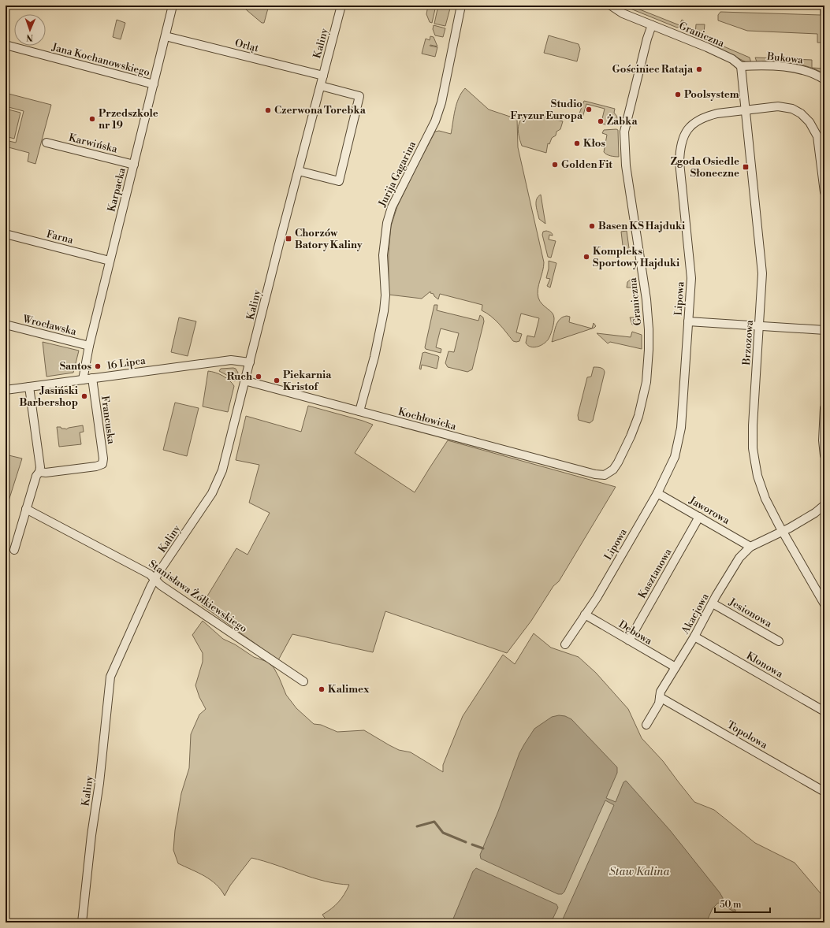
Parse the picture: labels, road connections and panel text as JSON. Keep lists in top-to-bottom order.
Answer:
{
  "streets": {
    "street": [
      "Graniczna",
      "Kaliny",
      "Orląt",
      "Bukowa",
      "Jana Kochanowskiego",
      "Karwińska",
      "Jurija Gagarina",
      "Karpacka",
      "Farna",
      "Lipowa",
      "Wrocławska",
      "Brzozowa",
      "16 Lipca",
      "Kochłowicka",
      "Francuska",
      "Jaworowa",
      "Kasztanowa",
      "Stanisława Żółkiewskiego",
      "Jesionowa",
      "Akacjowa",
      "Dębowa",
      "Klonowa",
      "Topolowa"
    ]
  },
  "crossings": [
    ["Graniczna", "Bukowa"],
    ["Graniczna", "Brzozowa"],
    ["Graniczna", "Kochłowicka"],
    ["Kaliny", "Orląt"],
    ["Kaliny", "16 Lipca"],
    ["Kaliny", "Kochłowicka"],
    ["Kaliny", "Stanisława Żółkiewskiego"],
    ["Orląt", "Karpacka"],
    ["Bukowa", "Brzozowa"],
    ["Jana Kochanowskiego", "Karpacka"],
    ["Karwińska", "Karpacka"],
    ["Jurija Gagarina", "Kochłowicka"],
    ["Karpacka", "Farna"],
    ["Karpacka", "Wrocławska"],
    ["Karpacka", "16 Lipca"],
    ["Lipowa", "Brzozowa"],
    ["Lipowa", "Jaworowa"],
    ["Lipowa", "Dębowa"],
    ["Brzozowa", "Akacjowa"],
    ["16 Lipca", "Francuska"],
    ["Jaworowa", "Kasztanowa"],
    ["Jaworowa", "Akacjowa"],
    ["Kasztanowa", "Dębowa"],
    ["Jesionowa", "Akacjowa"],
    ["Akacjowa", "Dębowa"],
    ["Akacjowa", "Klonowa"],
    ["Akacjowa", "Topolowa"]
  ],
  "water": ["Staw Kalina"],
  "places": {
    "other": [
      "Gościniec Rataja",
      "Poolsystem",
      "Studio Fryzur Europa",
      "Czerwona Torebka",
      "Przedszkole nr 19",
      "Żabka",
      "Kłos",
      "Golden Fit",
      "Basen KS Hajduki",
      "Kompleks Sportowy Hajduki",
      "Santos",
      "Ruch",
      "Piekarnia Kristof",
      "Jasiński Barbershop",
      "Kalimex"
    ],
    "transit": ["Zgoda Osiedle Słoneczne", "Chorzów Batory Kaliny"]
  },
  "scale_bar": "50 m",
  "north": "bottom"
}
